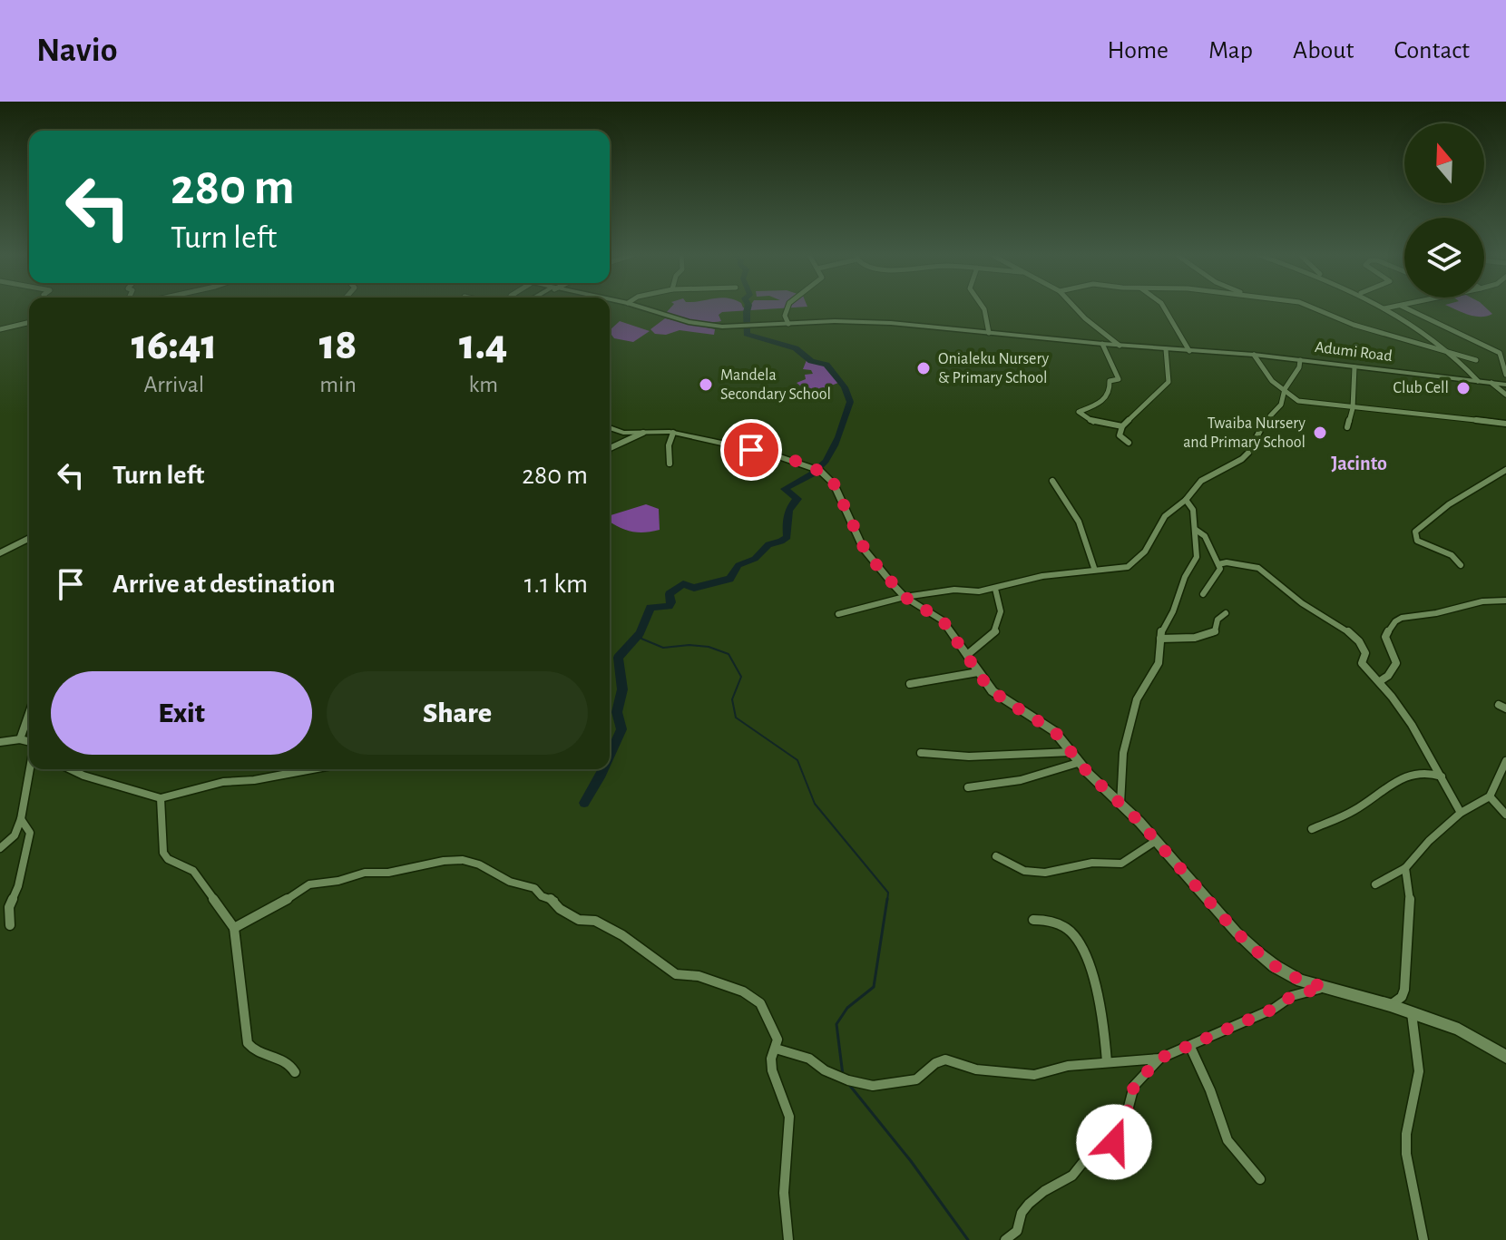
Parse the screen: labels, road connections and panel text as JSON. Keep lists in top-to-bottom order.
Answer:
{
  "streets": {
    "main road": ["Adumi Road"]
  },
  "districts": ["Jacinto"],
  "places": [
    "Onialeku Nursery & Primary School",
    "Mandela Secondary School",
    "Club Cell",
    "Twaiba Nursery and Primary School"
  ],
  "north": "top",
  "page": {
    "header": "Navio",
    "nav": [
      "Home",
      "Map",
      "About",
      "Contact"
    ],
    "turn": ["280 m", "Turn left"],
    "eta": [
      "16:41",
      "Arrival",
      "18",
      "min",
      "1.4",
      "km"
    ],
    "list": [
      {
        "name": "Turn left",
        "value": "280 m"
      },
      {
        "name": "Arrive at destination",
        "value": "1.1 km"
      }
    ],
    "buttons": ["Exit", "Share"]
  }
}
